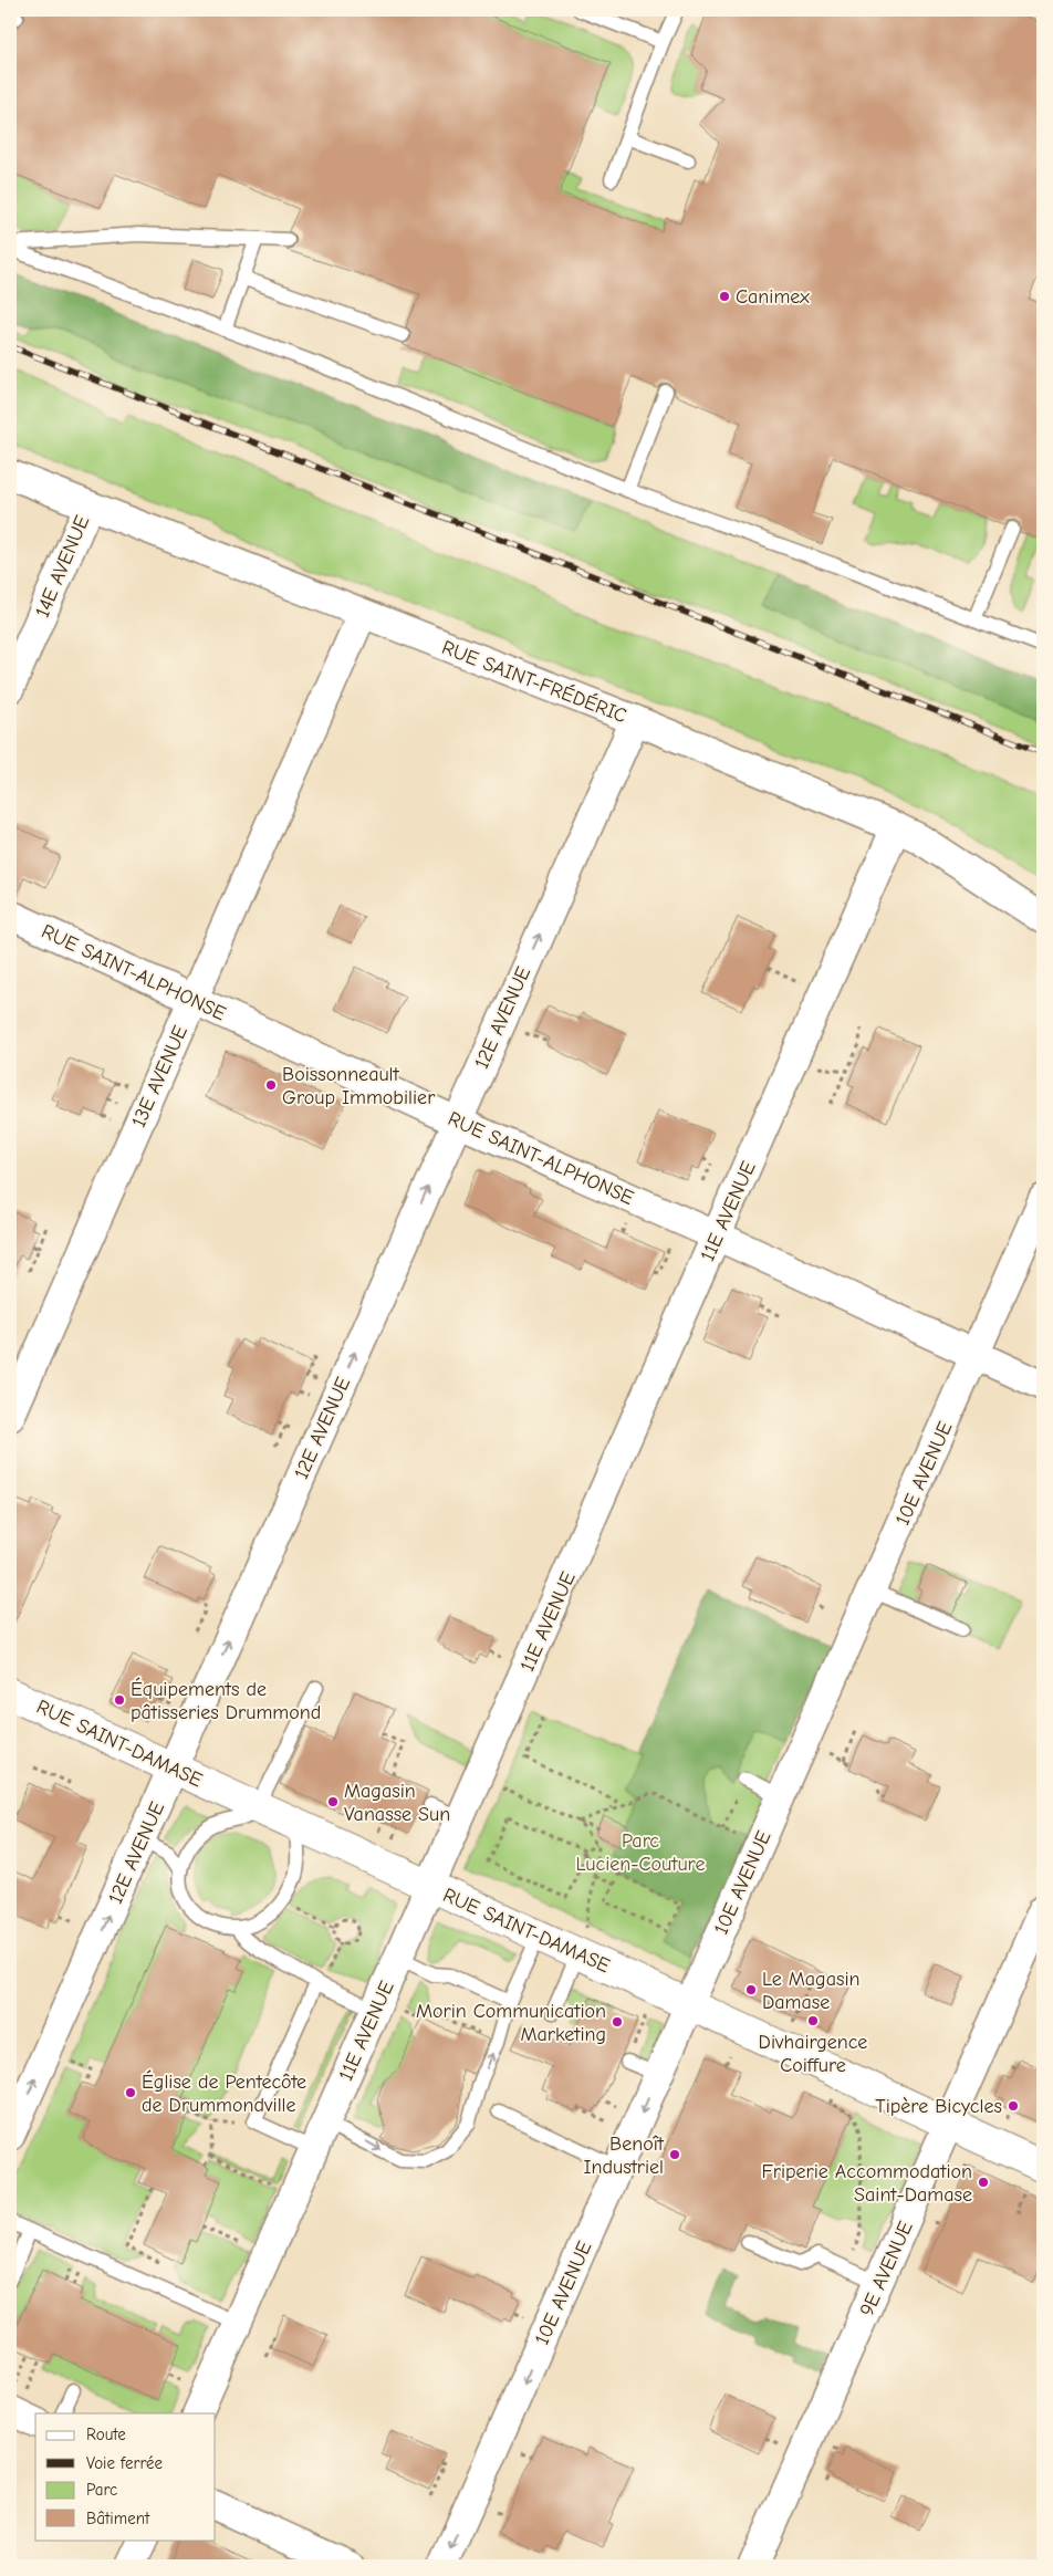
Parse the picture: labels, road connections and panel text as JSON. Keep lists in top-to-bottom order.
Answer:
{
  "streets": {
    "street": [
      "14E AVENUE",
      "RUE SAINT-FRÉDÉRIC",
      "RUE SAINT-ALPHONSE",
      "12E AVENUE",
      "13E AVENUE",
      "11E AVENUE",
      "10E AVENUE",
      "RUE SAINT-DAMASE",
      "9E AVENUE"
    ]
  },
  "crossings": [
    ["14E AVENUE", "RUE SAINT-FRÉDÉRIC"],
    ["RUE SAINT-FRÉDÉRIC", "12E AVENUE"],
    ["RUE SAINT-FRÉDÉRIC", "13E AVENUE"],
    ["RUE SAINT-FRÉDÉRIC", "11E AVENUE"],
    ["RUE SAINT-ALPHONSE", "12E AVENUE"],
    ["RUE SAINT-ALPHONSE", "13E AVENUE"],
    ["RUE SAINT-ALPHONSE", "11E AVENUE"],
    ["RUE SAINT-ALPHONSE", "10E AVENUE"],
    ["12E AVENUE", "RUE SAINT-DAMASE"],
    ["11E AVENUE", "RUE SAINT-DAMASE"],
    ["10E AVENUE", "RUE SAINT-DAMASE"],
    ["RUE SAINT-DAMASE", "9E AVENUE"]
  ],
  "one_way": ["12E AVENUE", "10E AVENUE"],
  "parks": ["Parc Lucien-Couture"],
  "places": [
    "Canimex",
    "Boissonneault Group Immobilier",
    "Équipements de pâtisseries Drummond",
    "Magasin Vanasse Sun",
    "Le Magasin Damase",
    "Divhairgence Coiffure",
    "Morin Communication Marketing",
    "Église de Pentecôte de Drummondville",
    "Tipère Bicycles",
    "Benoît Industriel",
    "Friperie Accommodation Saint-Damase"
  ],
  "legend": [
    "Route",
    "Voie ferrée",
    "Parc",
    "Bâtiment"
  ]
}
